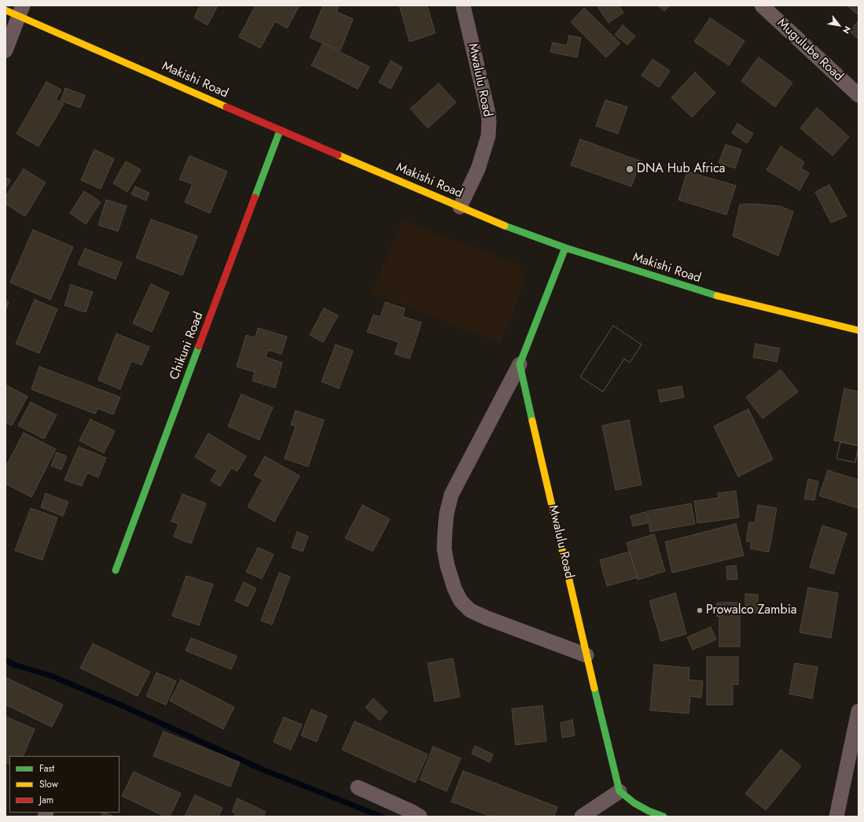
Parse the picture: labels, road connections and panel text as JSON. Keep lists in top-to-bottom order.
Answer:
{
  "streets": {
    "street": [
      "Mugulube Road",
      "Makishi Road",
      "Mwalulu Road",
      "Chikuni Road"
    ]
  },
  "crossings": [
    ["Makishi Road", "Mwalulu Road"],
    ["Makishi Road", "Chikuni Road"]
  ],
  "places": ["DNA Hub Africa", "Prowalco Zambia"],
  "legend": ["Fast", "Slow", "Jam"],
  "north": "bottom right"
}
